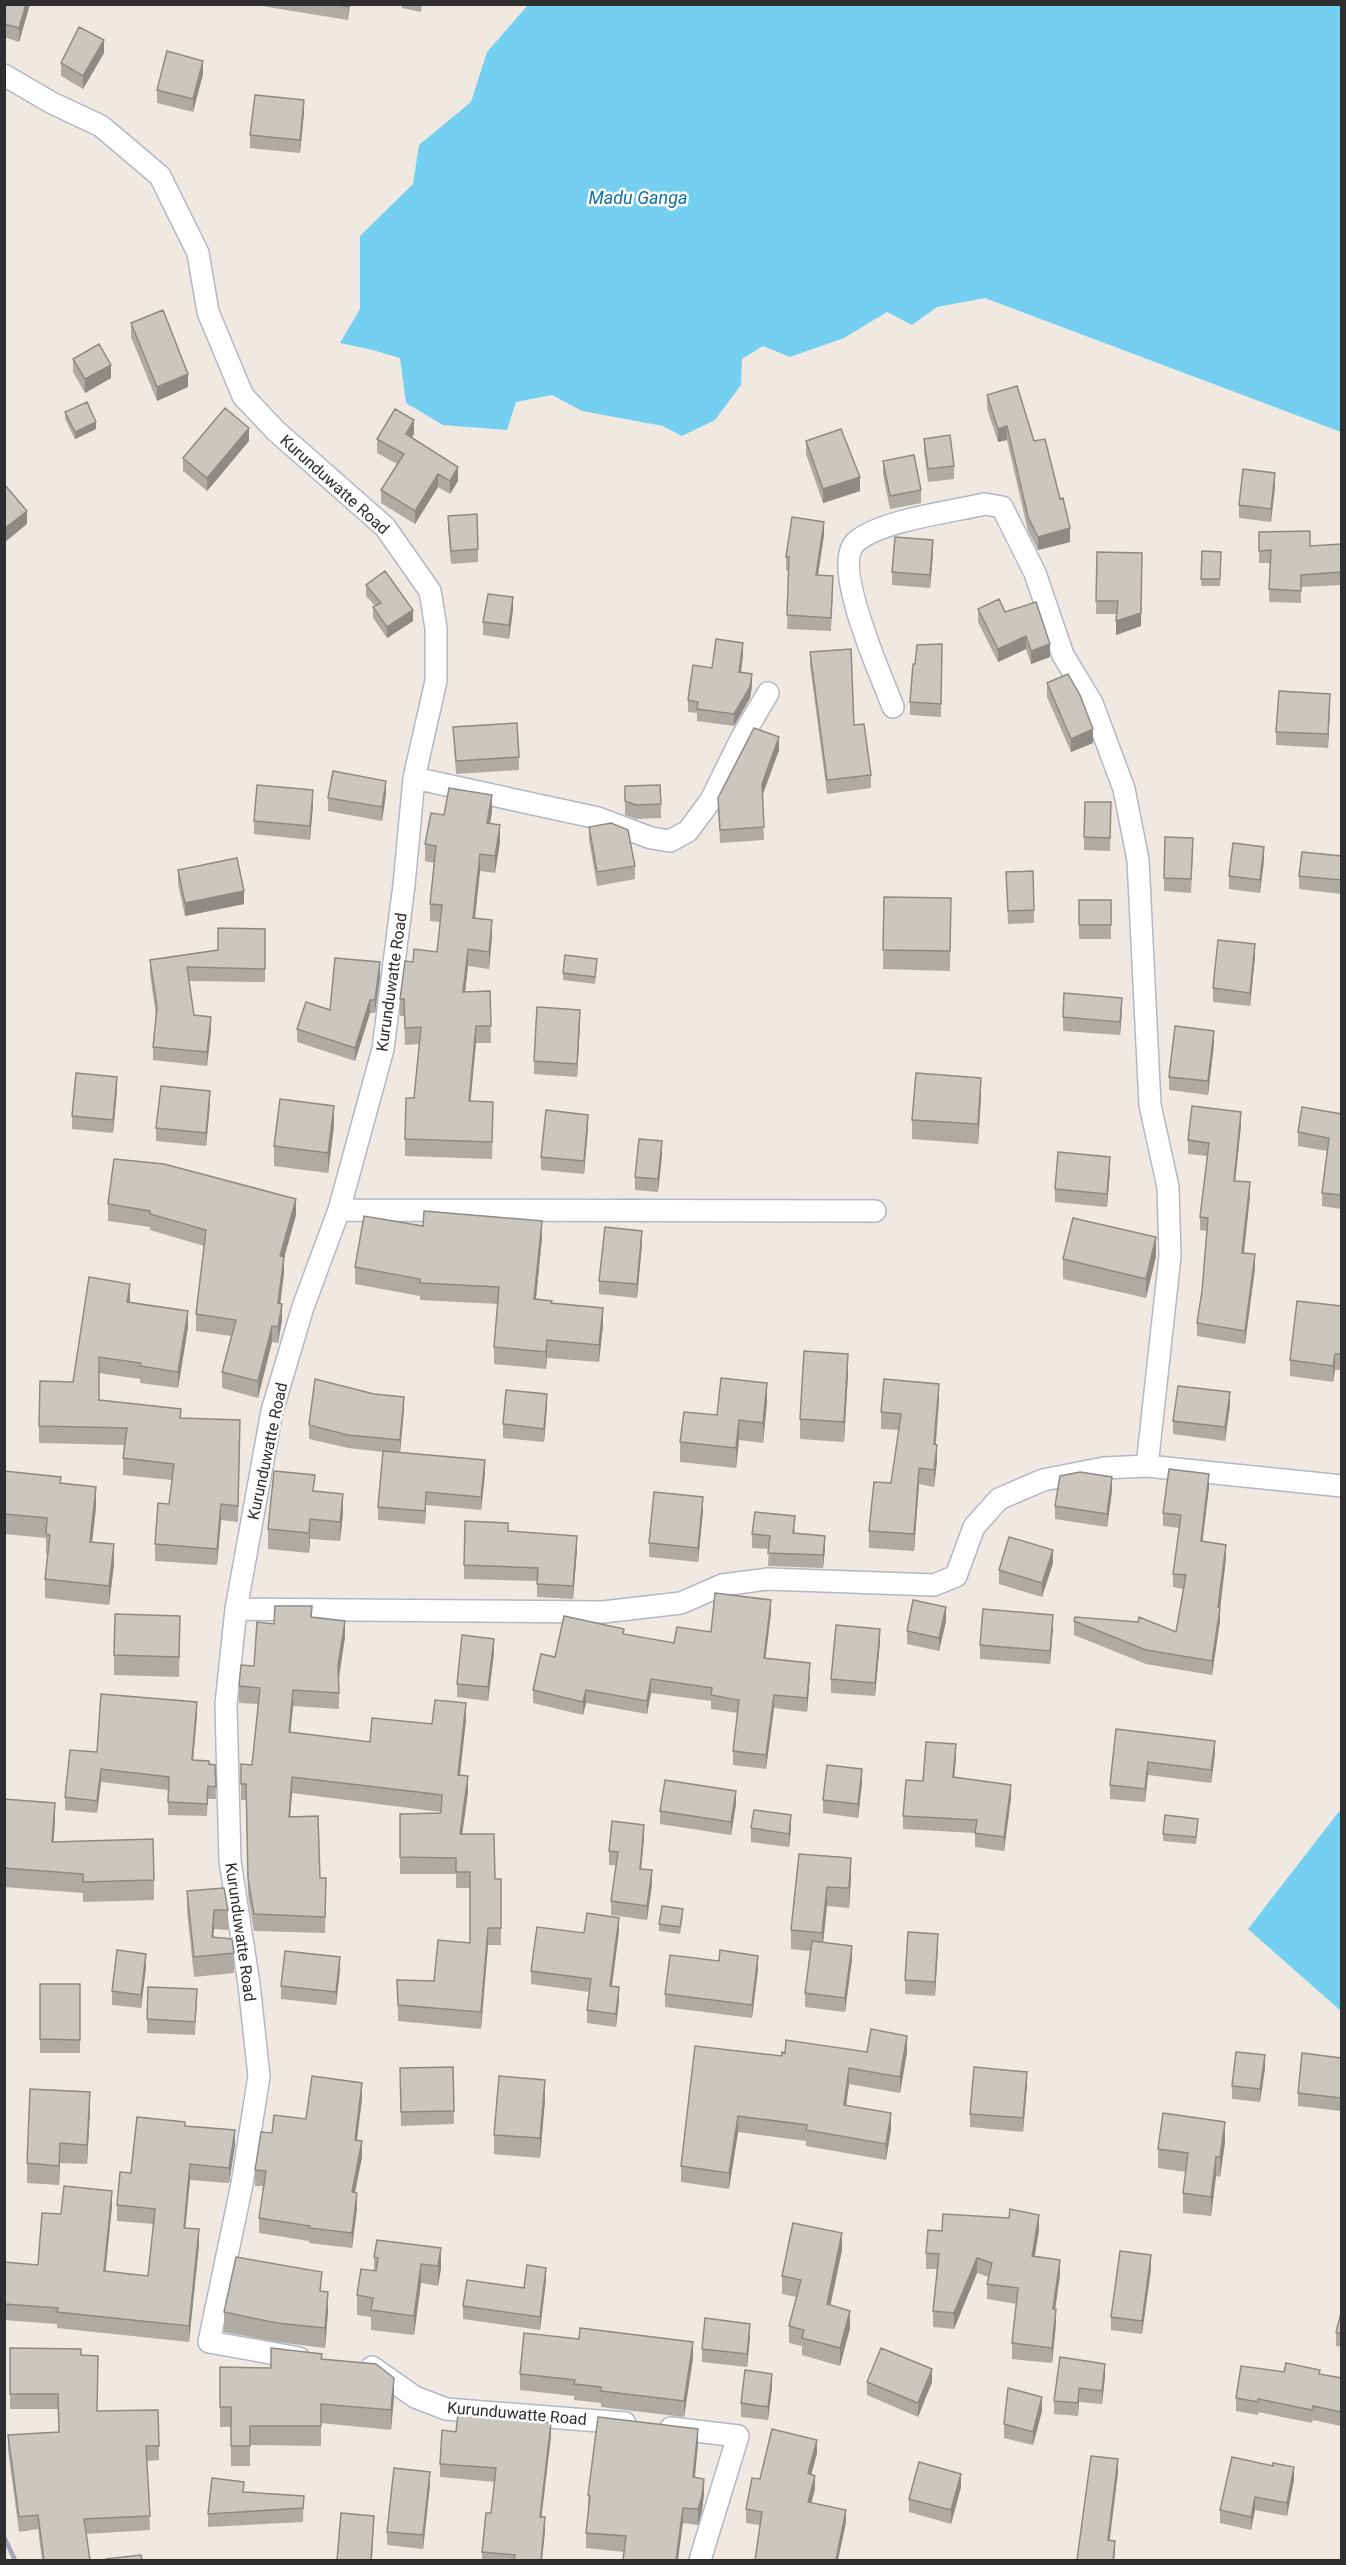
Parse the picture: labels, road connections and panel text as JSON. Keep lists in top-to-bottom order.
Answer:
{
  "streets": {
    "street": ["Kurunduwatte Road"]
  },
  "water": ["Madu Ganga"]
}
